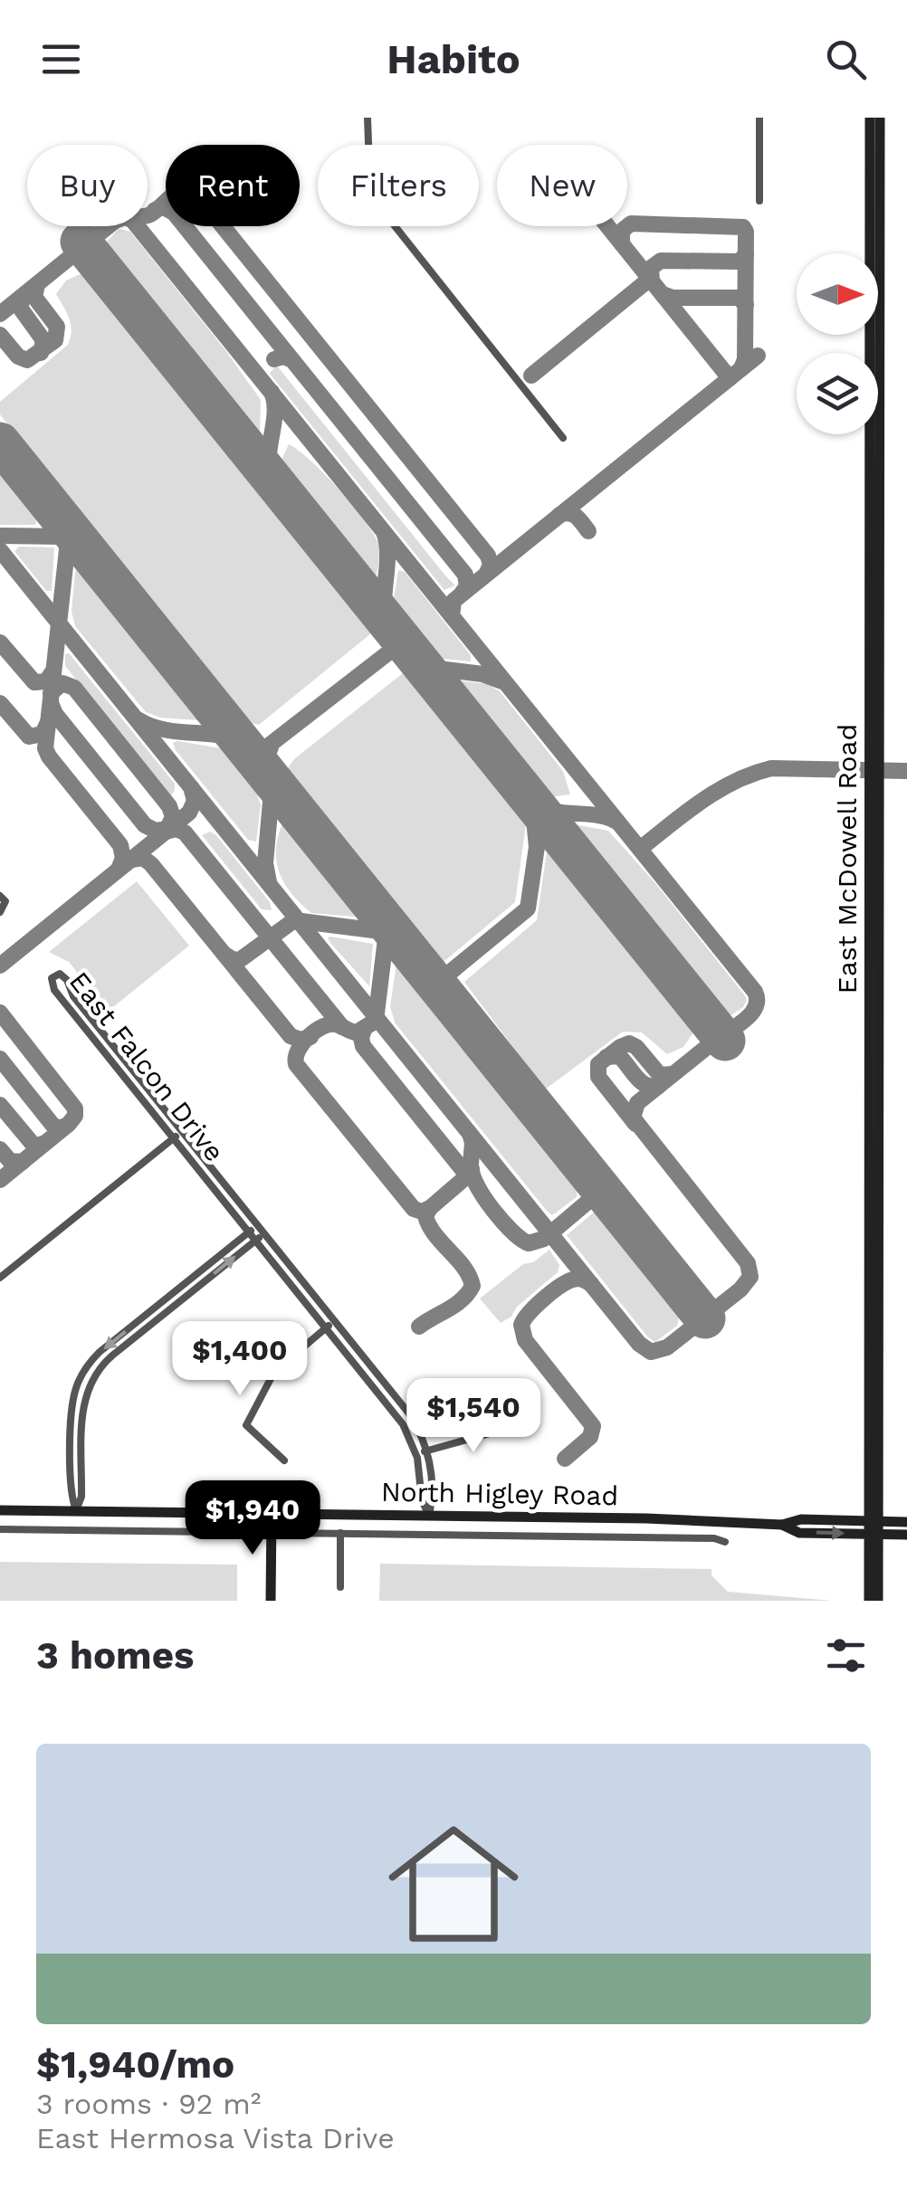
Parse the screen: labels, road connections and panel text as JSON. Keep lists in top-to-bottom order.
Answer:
{
  "streets": {
    "main road": ["East McDowell Road", "North Higley Road"],
    "street": ["East Falcon Drive"]
  },
  "crossings": [
    ["East McDowell Road", "North Higley Road"],
    ["East Falcon Drive", "North Higley Road"]
  ],
  "north": "right",
  "page": {
    "header": "Habito",
    "chip": [
      "Buy",
      "Rent",
      "Filters",
      "New"
    ],
    "price": ["$1,400", "$1,540", "$1,940"],
    "heading": "3 homes",
    "list": [
      {
        "name": "$1,940/mo",
        "note": "3 rooms · 92 m² · East Hermosa Vista Drive"
      }
    ]
  }
}
